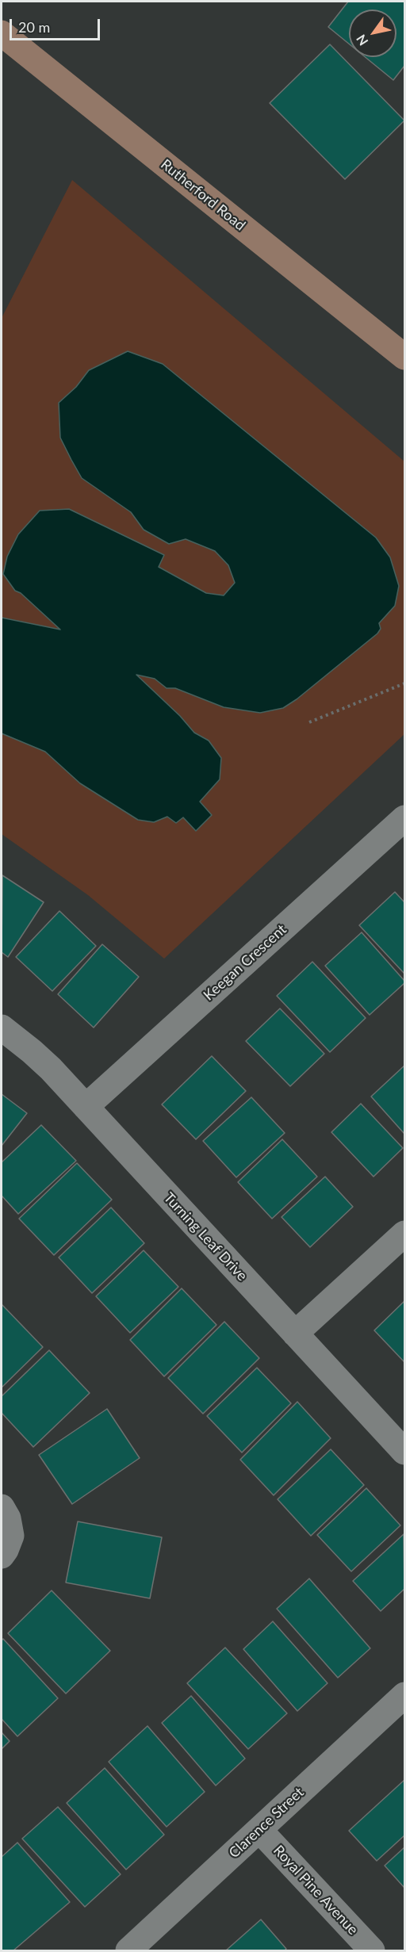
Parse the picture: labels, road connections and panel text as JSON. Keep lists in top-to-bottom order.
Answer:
{
  "streets": {
    "main road": ["Rutherford Road"],
    "street": [
      "Keegan Crescent",
      "Turning Leaf Drive",
      "Clarence Street",
      "Royal Pine Avenue"
    ]
  },
  "crossings": [
    ["Keegan Crescent", "Turning Leaf Drive"],
    ["Clarence Street", "Royal Pine Avenue"]
  ],
  "scale_bar": "20 m",
  "north": "bottom left"
}
